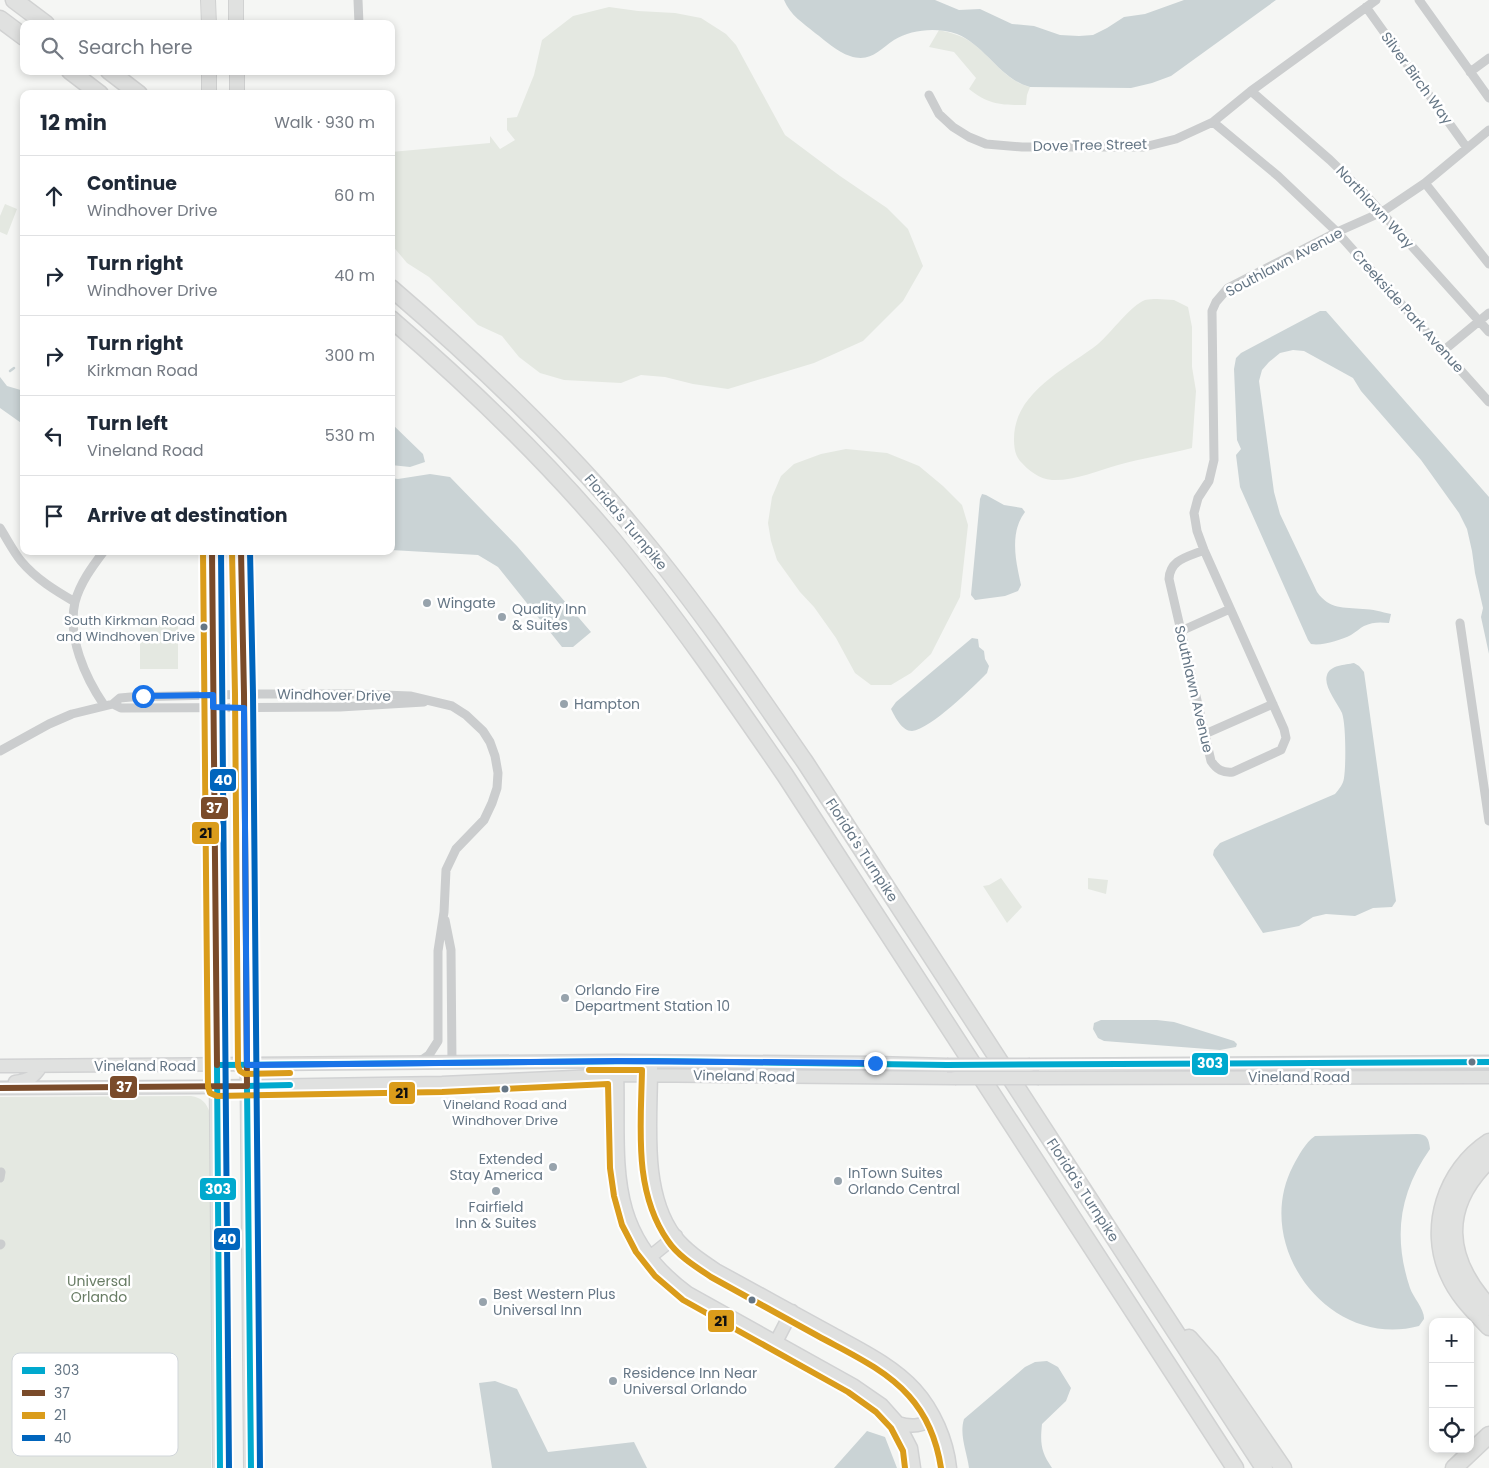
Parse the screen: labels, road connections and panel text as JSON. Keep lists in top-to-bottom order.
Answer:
{
  "streets": {
    "highway": ["Florida's Turnpike"],
    "street": [
      "Silver Birch Way",
      "Dove Tree Street",
      "Northlawn Way",
      "Southlawn Avenue",
      "Creekside Park Avenue",
      "Windhover Drive",
      "Vineland Road"
    ]
  },
  "crossings": [
    ["Silver Birch Way", "Dove Tree Street"],
    ["Silver Birch Way", "Southlawn Avenue"],
    ["Dove Tree Street", "Northlawn Way"],
    ["Dove Tree Street", "Creekside Park Avenue"],
    ["Northlawn Way", "Southlawn Avenue"],
    ["Southlawn Avenue", "Creekside Park Avenue"],
    ["Windhover Drive", "Vineland Road"]
  ],
  "parks": ["Universal Orlando"],
  "places": [
    "Wingate",
    "Quality Inn & Suites",
    "South Kirkman Road and Windhoven Drive",
    "Hampton",
    "Orlando Fire Department Station 10",
    "Vineland Road and Windhover Drive",
    "Extended Stay America",
    "InTown Suites Orlando Central",
    "Fairfield Inn & Suites",
    "Best Western Plus Universal Inn",
    "Residence Inn Near Universal Orlando"
  ],
  "lines": [
    "transit line 37",
    "transit line 21",
    "transit line 40",
    "transit line 303"
  ],
  "legend": [
    "303",
    "37",
    "21",
    "40"
  ],
  "page": {
    "search": "Search here",
    "heading": ["12 min", "Walk · 930 m"],
    "list": [
      ["Continue", "Windhover Drive", "60 m"],
      ["Turn right", "Windhover Drive", "40 m"],
      ["Turn right", "Kirkman Road", "300 m"],
      ["Turn left", "Vineland Road", "530 m"],
      "Arrive at destination"
    ],
    "map_buttons": ["+", "−"]
  }
}
